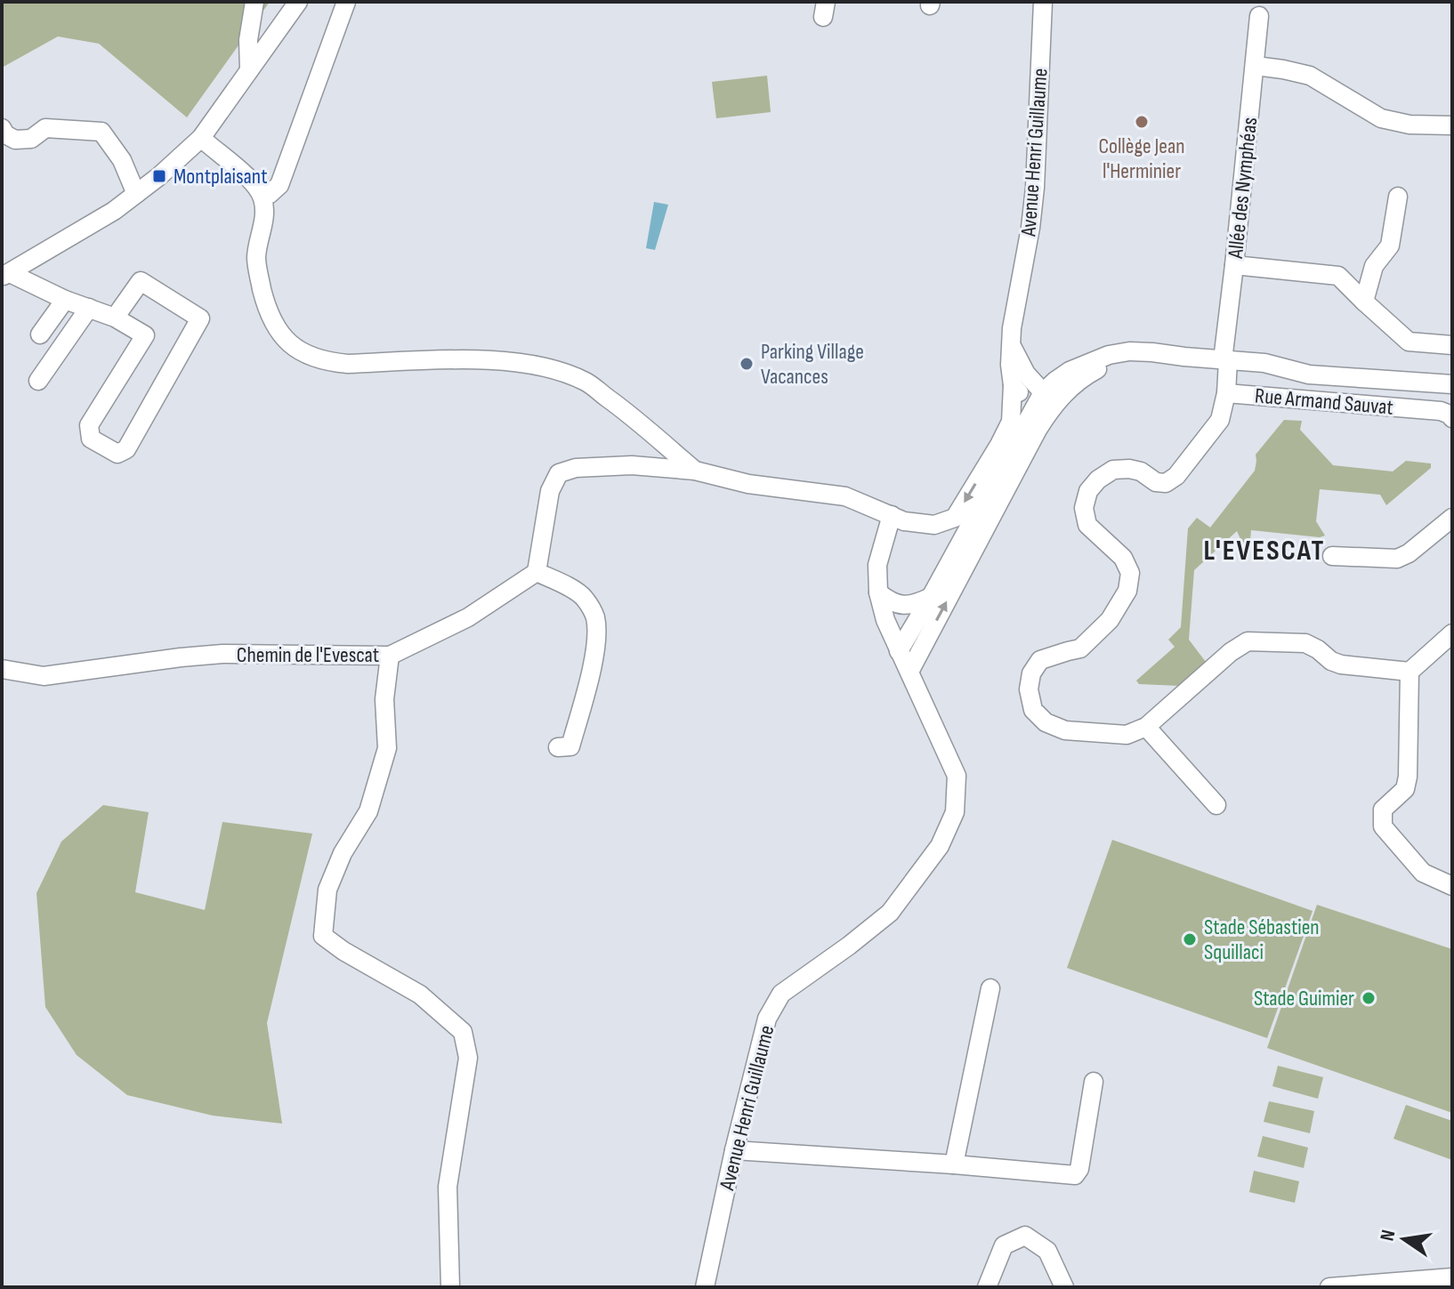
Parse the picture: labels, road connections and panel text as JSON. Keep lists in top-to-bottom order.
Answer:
{
  "streets": {
    "street": [
      "Avenue Henri Guillaume",
      "Allée des Nymphéas",
      "Rue Armand Sauvat",
      "Chemin de l'Evescat"
    ]
  },
  "crossings": [
    ["Allée des Nymphéas", "Rue Armand Sauvat"]
  ],
  "districts": ["L'EVESCAT"],
  "places": {
    "other": [
      "Collège Jean l'Herminier",
      "Parking Village Vacances",
      "Stade Sébastien Squillaci",
      "Stade Guimier"
    ],
    "transit": ["Montplaisant"]
  },
  "north": "left"
}
